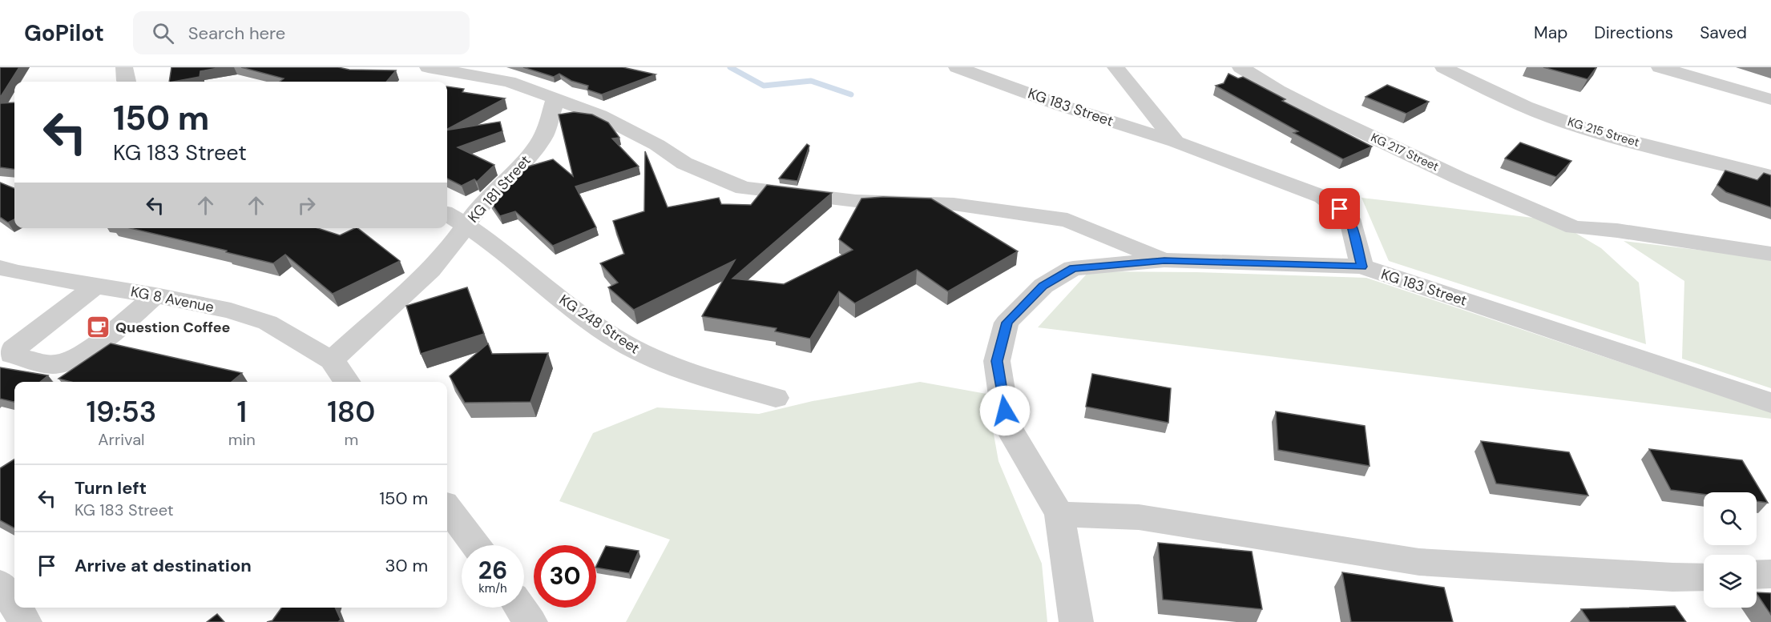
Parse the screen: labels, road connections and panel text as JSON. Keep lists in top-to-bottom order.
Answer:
{
  "streets": {
    "street": [
      "KG 183 Street",
      "KG 215 Street",
      "KG 217 Street",
      "KG 181 Street",
      "KG 8 Avenue",
      "KG 248 Street"
    ]
  },
  "crossings": [
    ["KG 181 Street", "KG 8 Avenue"],
    ["KG 181 Street", "KG 248 Street"]
  ],
  "places": {
    "cafe": ["Question Coffee"]
  },
  "page": {
    "header": "GoPilot",
    "search": "Search here",
    "nav": ["Map", "Directions", "Saved"],
    "turn": ["150 m", "KG 183 Street"],
    "eta": [
      "19:53",
      "Arrival",
      "1",
      "min",
      "180",
      "m"
    ],
    "list": [
      {
        "name": "Turn left",
        "note": "KG 183 Street",
        "value": "150 m"
      },
      {
        "name": "Arrive at destination",
        "value": "30 m"
      }
    ],
    "speed": "26 km/h",
    "limit": "30"
  }
}
